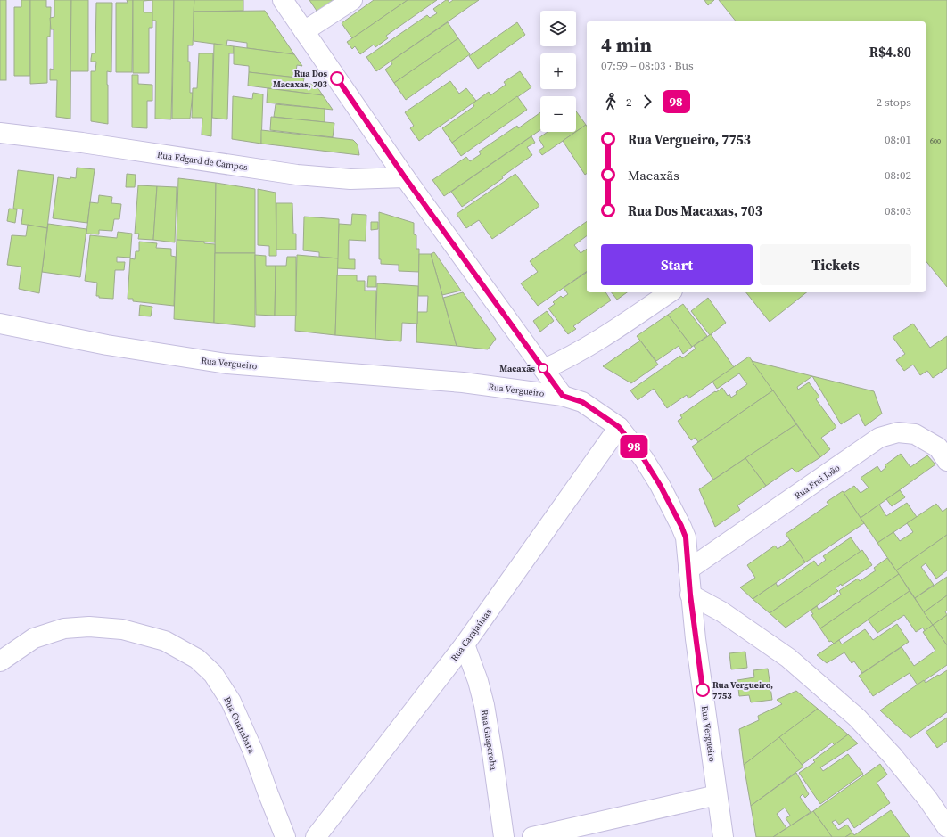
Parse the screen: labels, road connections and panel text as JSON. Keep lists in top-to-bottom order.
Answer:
{
  "streets": {
    "street": [
      "Rua Edgard de Campos",
      "Rua Vergueiro",
      "Rua Frei João",
      "Rua Carajaúnas",
      "Rua Guanabara",
      "Rua Guaperoba"
    ]
  },
  "crossings": [
    ["Rua Vergueiro", "Rua Frei João"],
    ["Rua Vergueiro", "Rua Carajaúnas"],
    ["Rua Carajaúnas", "Rua Guaperoba"]
  ],
  "places": ["Rua Dos Macaxas, 703", "Macaxãs", "Rua Vergueiro, 7753"],
  "lines": ["bus line 98"],
  "house_numbers": ["600"],
  "page": {
    "on_map": "98",
    "map_buttons": ["+", "−"],
    "heading": ["4 min", "07:59 – 08:03 · Bus", "R$4.80"],
    "legs": ["2", "98", "2 stops"],
    "list": [
      {
        "name": "Rua Vergueiro, 7753",
        "value": "08:01"
      },
      {
        "name": "Macaxãs",
        "value": "08:02"
      },
      {
        "name": "Rua Dos Macaxas, 703",
        "value": "08:03"
      }
    ],
    "buttons": ["Start", "Tickets"]
  }
}
